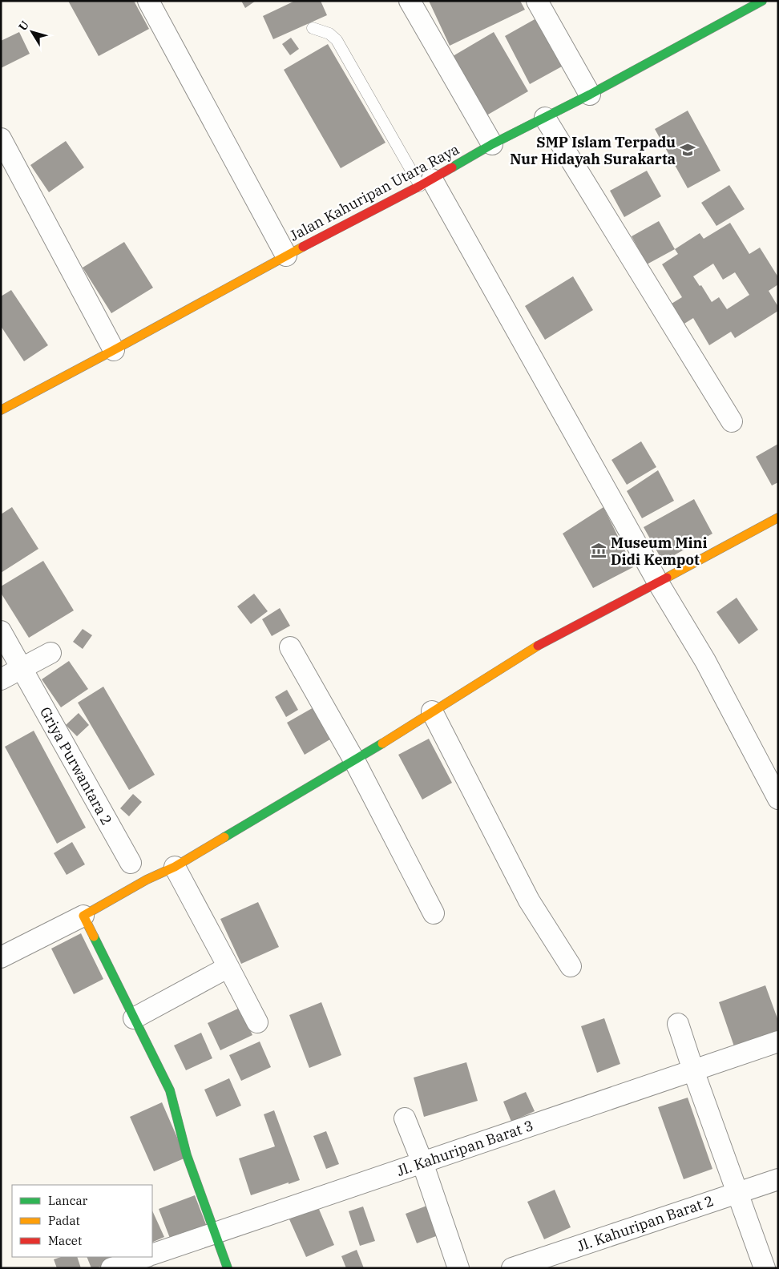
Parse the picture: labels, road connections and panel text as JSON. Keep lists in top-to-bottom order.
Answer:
{
  "streets": {
    "street": [
      "Jalan Kahuripan Utara Raya",
      "Griya Purwantara 2",
      "Jl. Kahuripan Barat 3",
      "Jl. Kahuripan Barat 2"
    ]
  },
  "places": {
    "school or university": ["SMP Islam Terpadu Nur Hidayah Surakarta"],
    "museum": ["Museum Mini Didi Kempot"]
  },
  "legend": ["Lancar", "Padat", "Macet"],
  "north": "top left"
}
